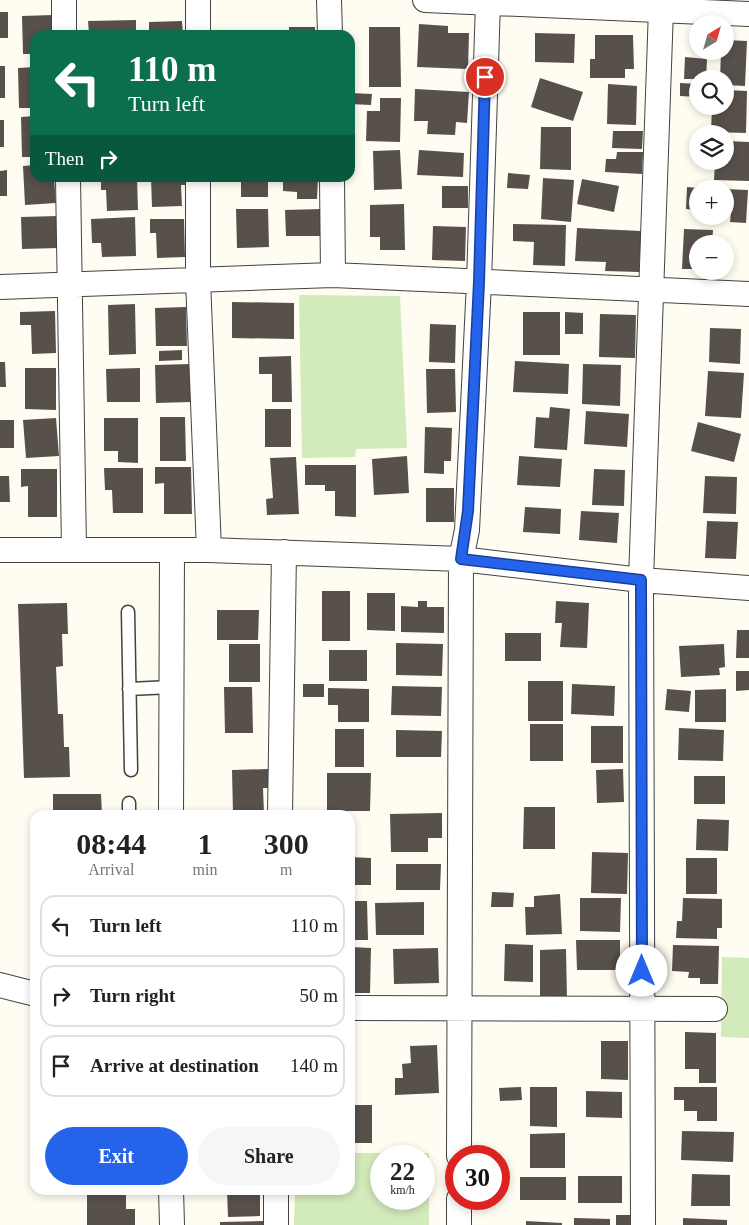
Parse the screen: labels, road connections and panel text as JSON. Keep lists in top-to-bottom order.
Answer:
{
  "north": "top right",
  "page": {
    "map_buttons": ["+", "−"],
    "turn": ["110 m", "Turn left"],
    "then": "Then",
    "eta": [
      "08:44",
      "Arrival",
      "1",
      "min",
      "300",
      "m"
    ],
    "list": [
      {
        "name": "Turn left",
        "value": "110 m"
      },
      {
        "name": "Turn right",
        "value": "50 m"
      },
      {
        "name": "Arrive at destination",
        "value": "140 m"
      }
    ],
    "buttons": ["Exit", "Share"],
    "speed": "22 km/h",
    "limit": "30"
  }
}
